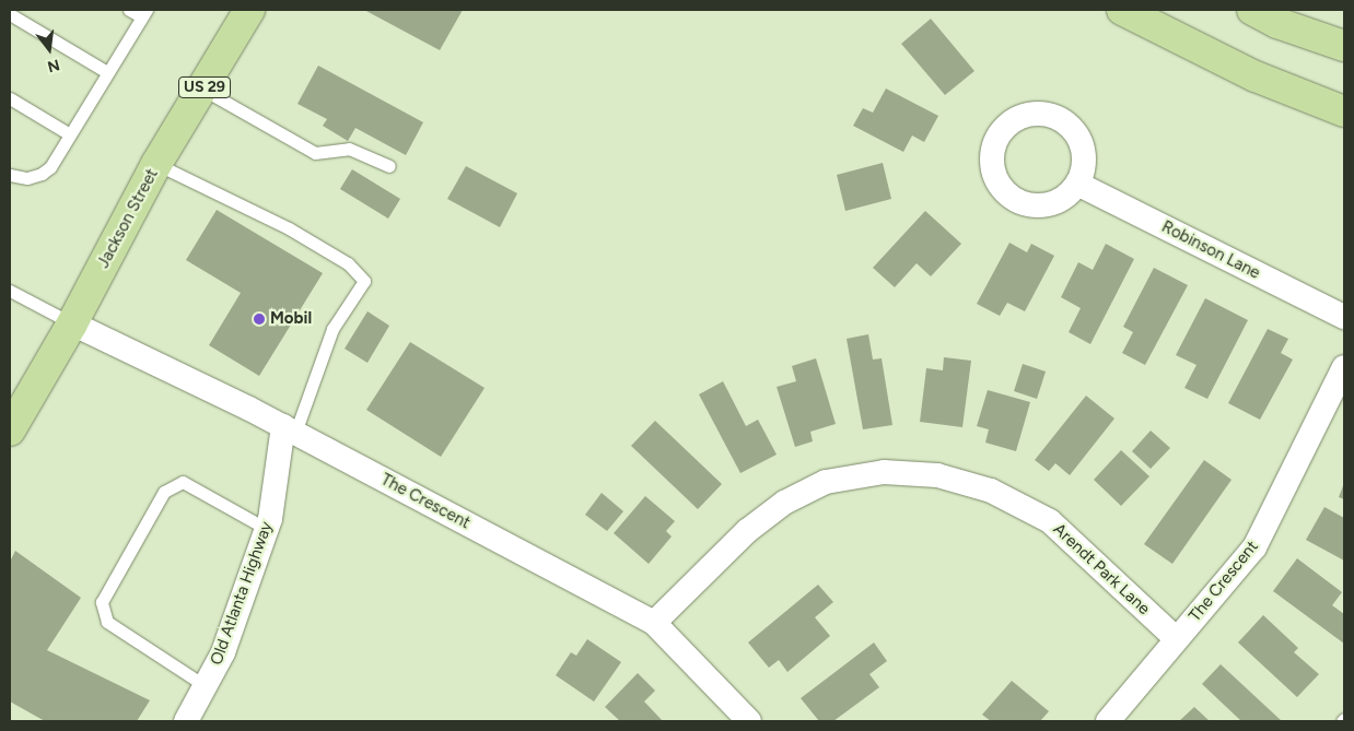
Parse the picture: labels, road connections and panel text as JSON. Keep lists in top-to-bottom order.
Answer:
{
  "streets": {
    "main road": ["US 29", "Jackson Street"],
    "street": [
      "Robinson Lane",
      "The Crescent",
      "Arendt Park Lane",
      "Old Atlanta Highway"
    ]
  },
  "crossings": [
    ["Jackson Street", "The Crescent"],
    ["The Crescent", "Arendt Park Lane"],
    ["The Crescent", "Old Atlanta Highway"]
  ],
  "places": ["Mobil"],
  "north": "bottom"
}
